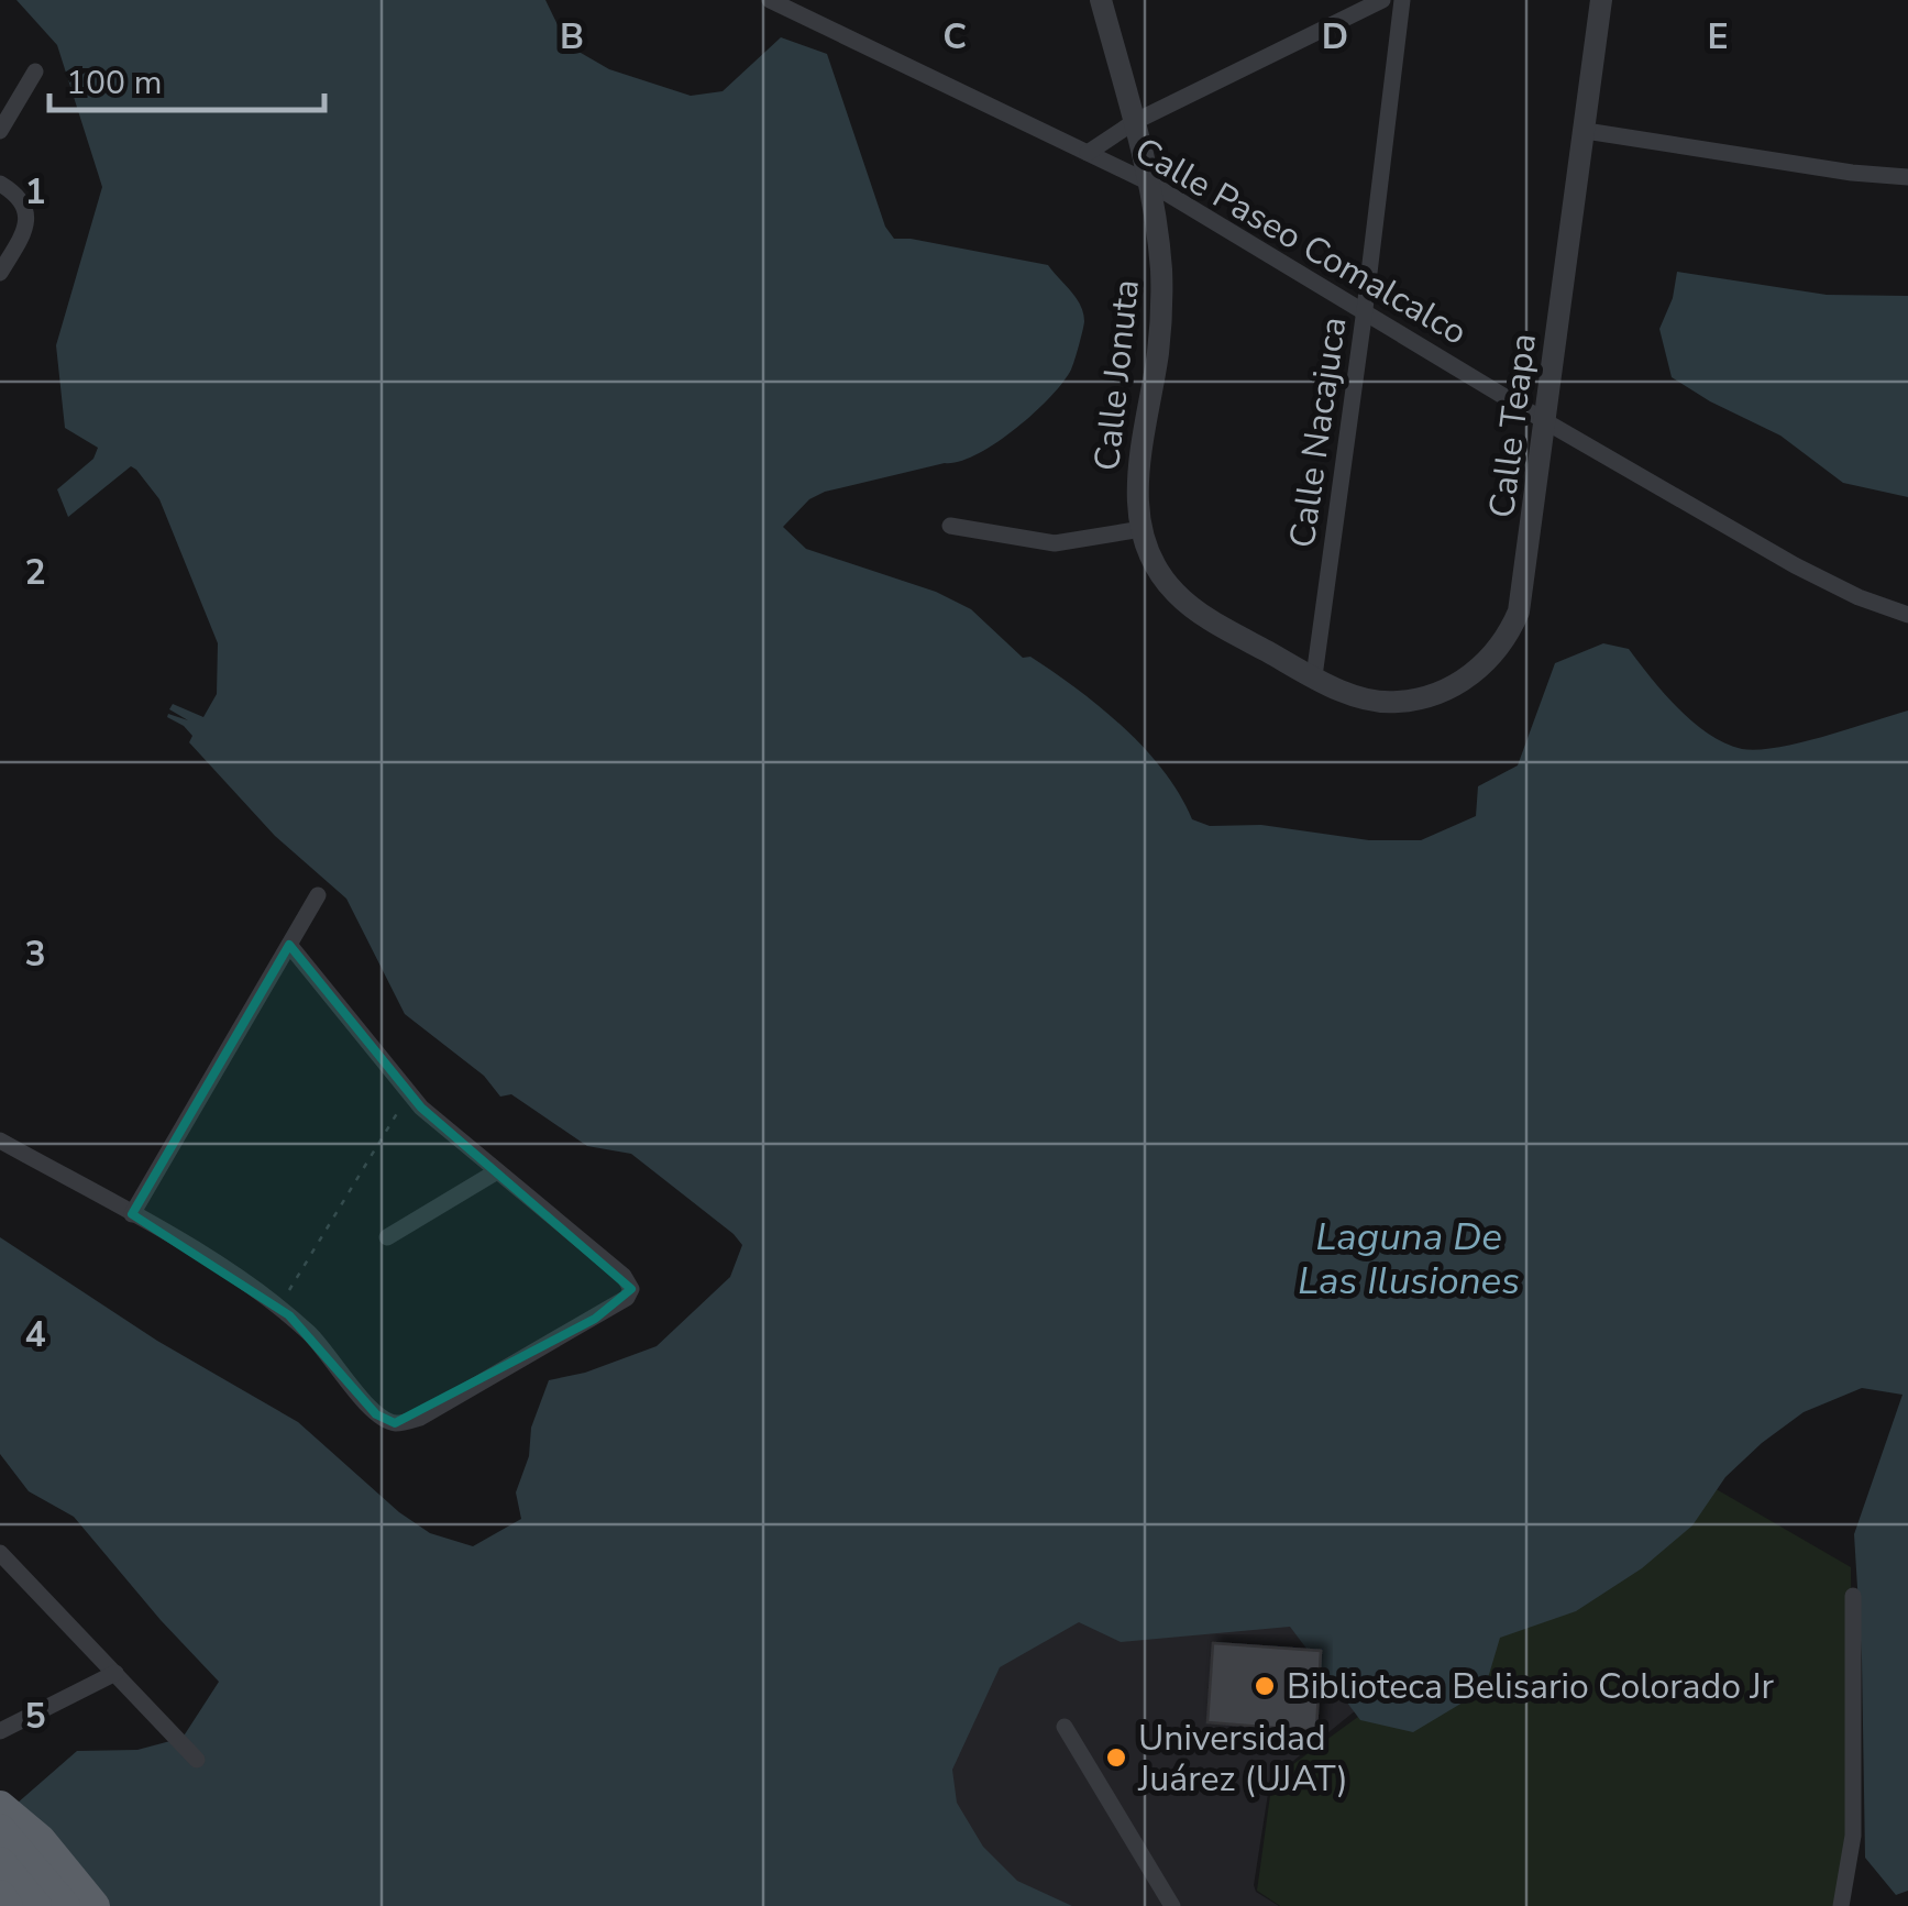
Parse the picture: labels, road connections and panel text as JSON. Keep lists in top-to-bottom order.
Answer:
{
  "streets": {
    "street": [
      "Calle Paseo Comalcalco",
      "Calle Jonuta",
      "Calle Teapa",
      "Calle Nacajuca"
    ]
  },
  "crossings": [
    ["Calle Paseo Comalcalco", "Calle Jonuta"],
    ["Calle Paseo Comalcalco", "Calle Teapa"],
    ["Calle Paseo Comalcalco", "Calle Nacajuca"],
    ["Calle Jonuta", "Calle Teapa"],
    ["Calle Jonuta", "Calle Nacajuca"],
    ["Calle Teapa", "Calle Nacajuca"]
  ],
  "water": ["Laguna De Las Ilusiones"],
  "places": ["Biblioteca Belisario Colorado Jr", "Universidad Juárez (UJAT)"],
  "scale_bar": "100 m",
  "grid": {
    "columns": [
      "B",
      "C",
      "D",
      "E"
    ],
    "rows": [
      "1",
      "2",
      "3",
      "4",
      "5"
    ]
  }
}
